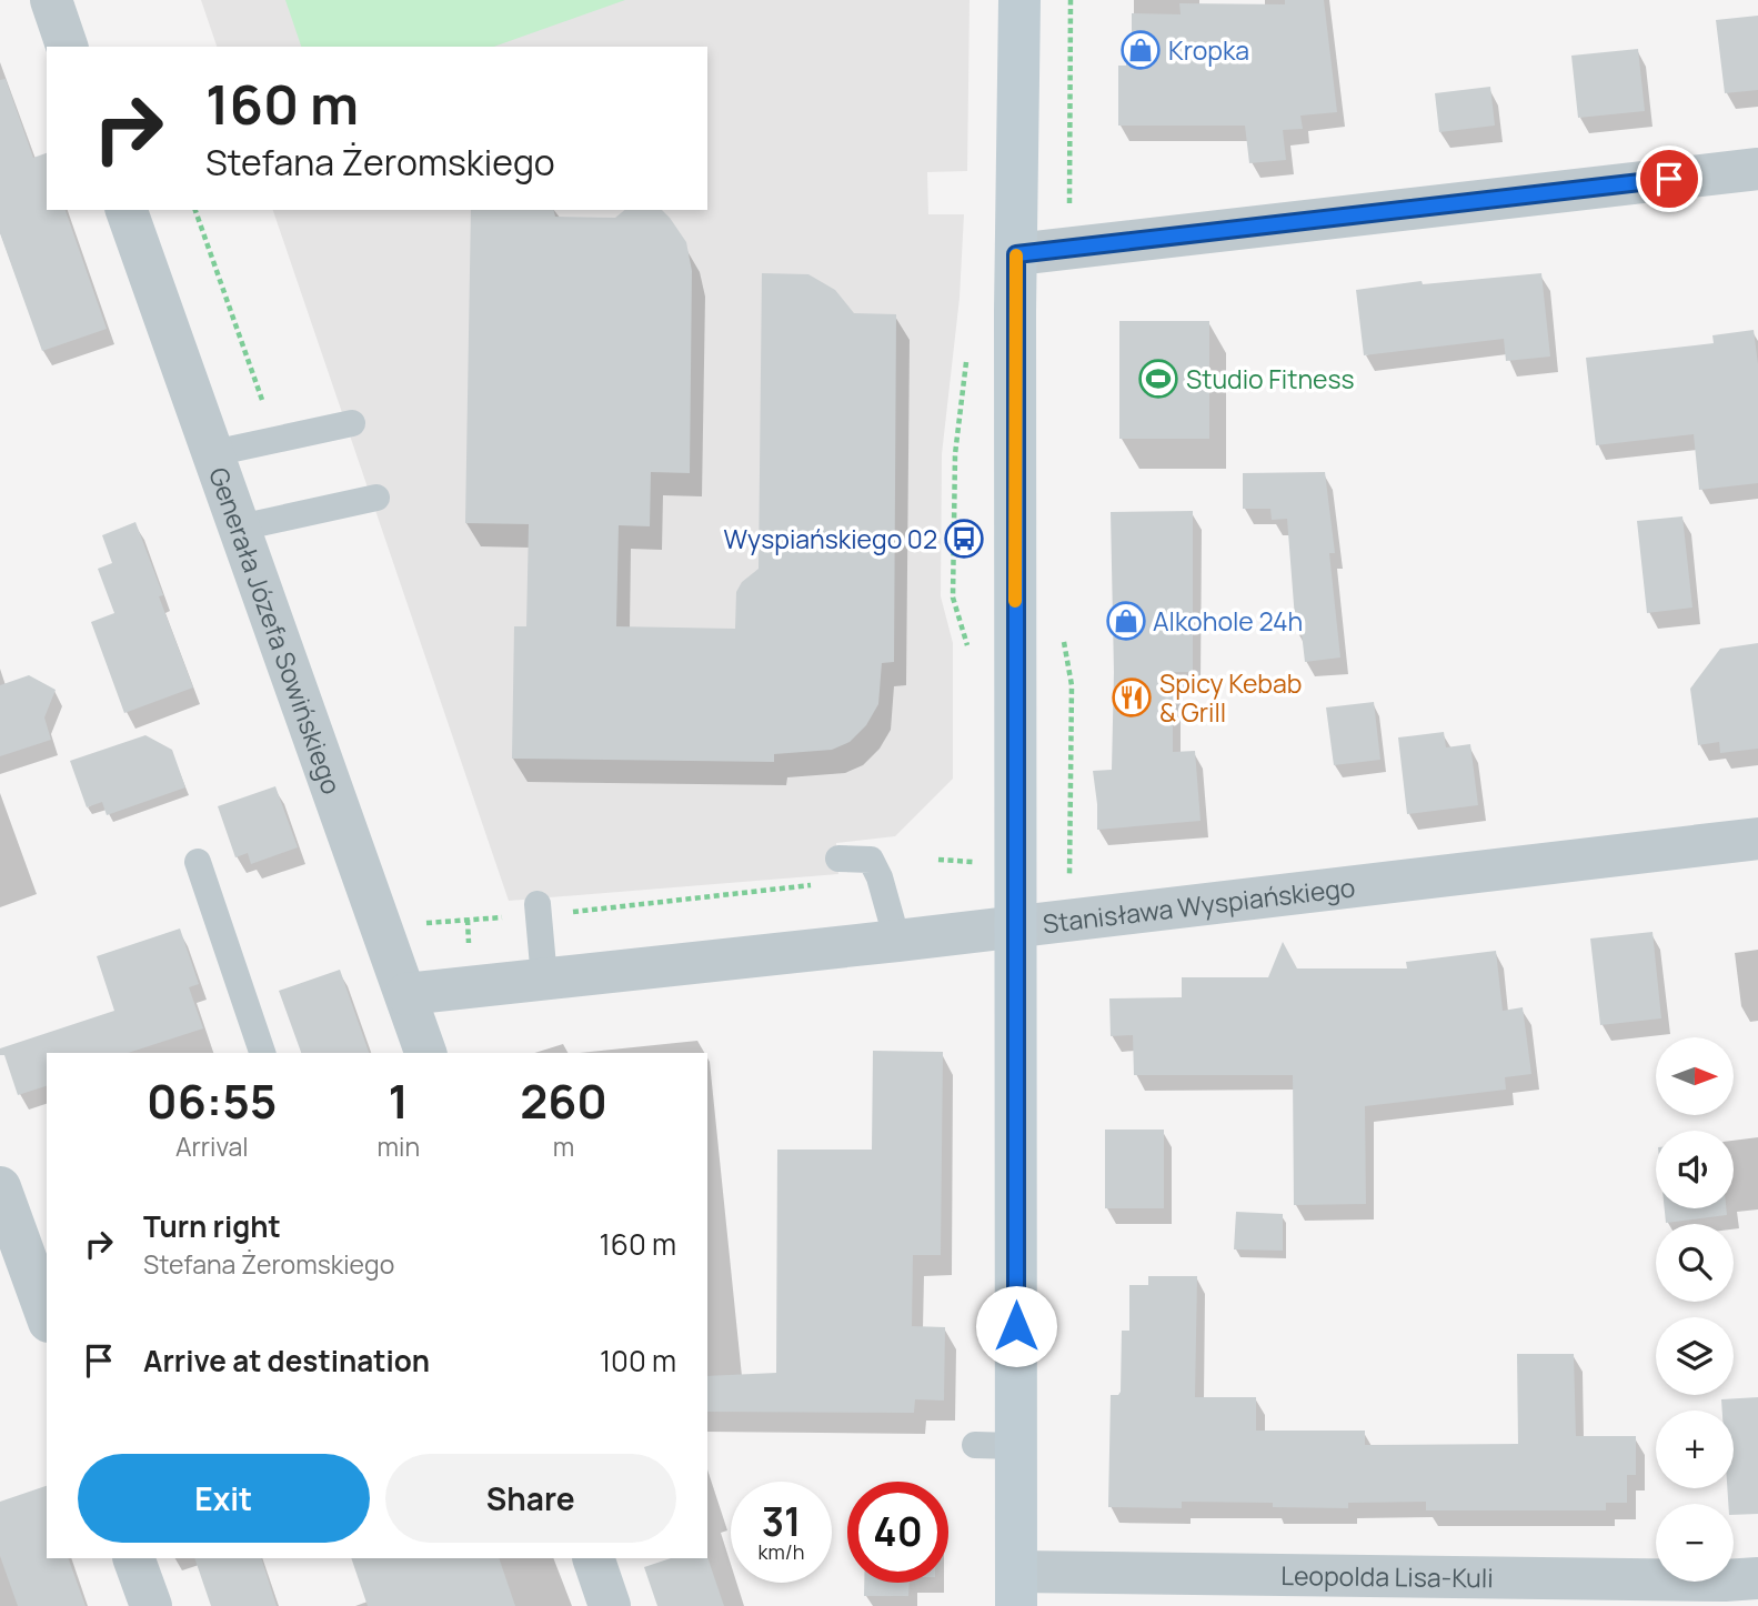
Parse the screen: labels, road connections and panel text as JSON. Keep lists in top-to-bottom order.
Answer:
{
  "streets": {
    "street": ["Generała Józefa Sowińskiego", "Stanisława Wyspiańskiego", "Leopolda Lisa-Kuli"]
  },
  "crossings": [
    ["Generała Józefa Sowińskiego", "Stanisława Wyspiańskiego"]
  ],
  "places": {
    "shop": ["Kropka", "Alkohole 24h"],
    "sports": ["Studio Fitness"],
    "bus stop": ["Wyspiańskiego 02"],
    "restaurant": ["Spicy Kebab & Grill"]
  },
  "north": "right",
  "page": {
    "turn": ["160 m", "Stefana Żeromskiego"],
    "map_buttons": ["+", "−"],
    "eta": [
      "06:55",
      "Arrival",
      "1",
      "min",
      "260",
      "m"
    ],
    "list": [
      {
        "name": "Turn right",
        "note": "Stefana Żeromskiego",
        "value": "160 m"
      },
      {
        "name": "Arrive at destination",
        "value": "100 m"
      }
    ],
    "buttons": ["Exit", "Share"],
    "speed": "31 km/h",
    "limit": "40"
  }
}
